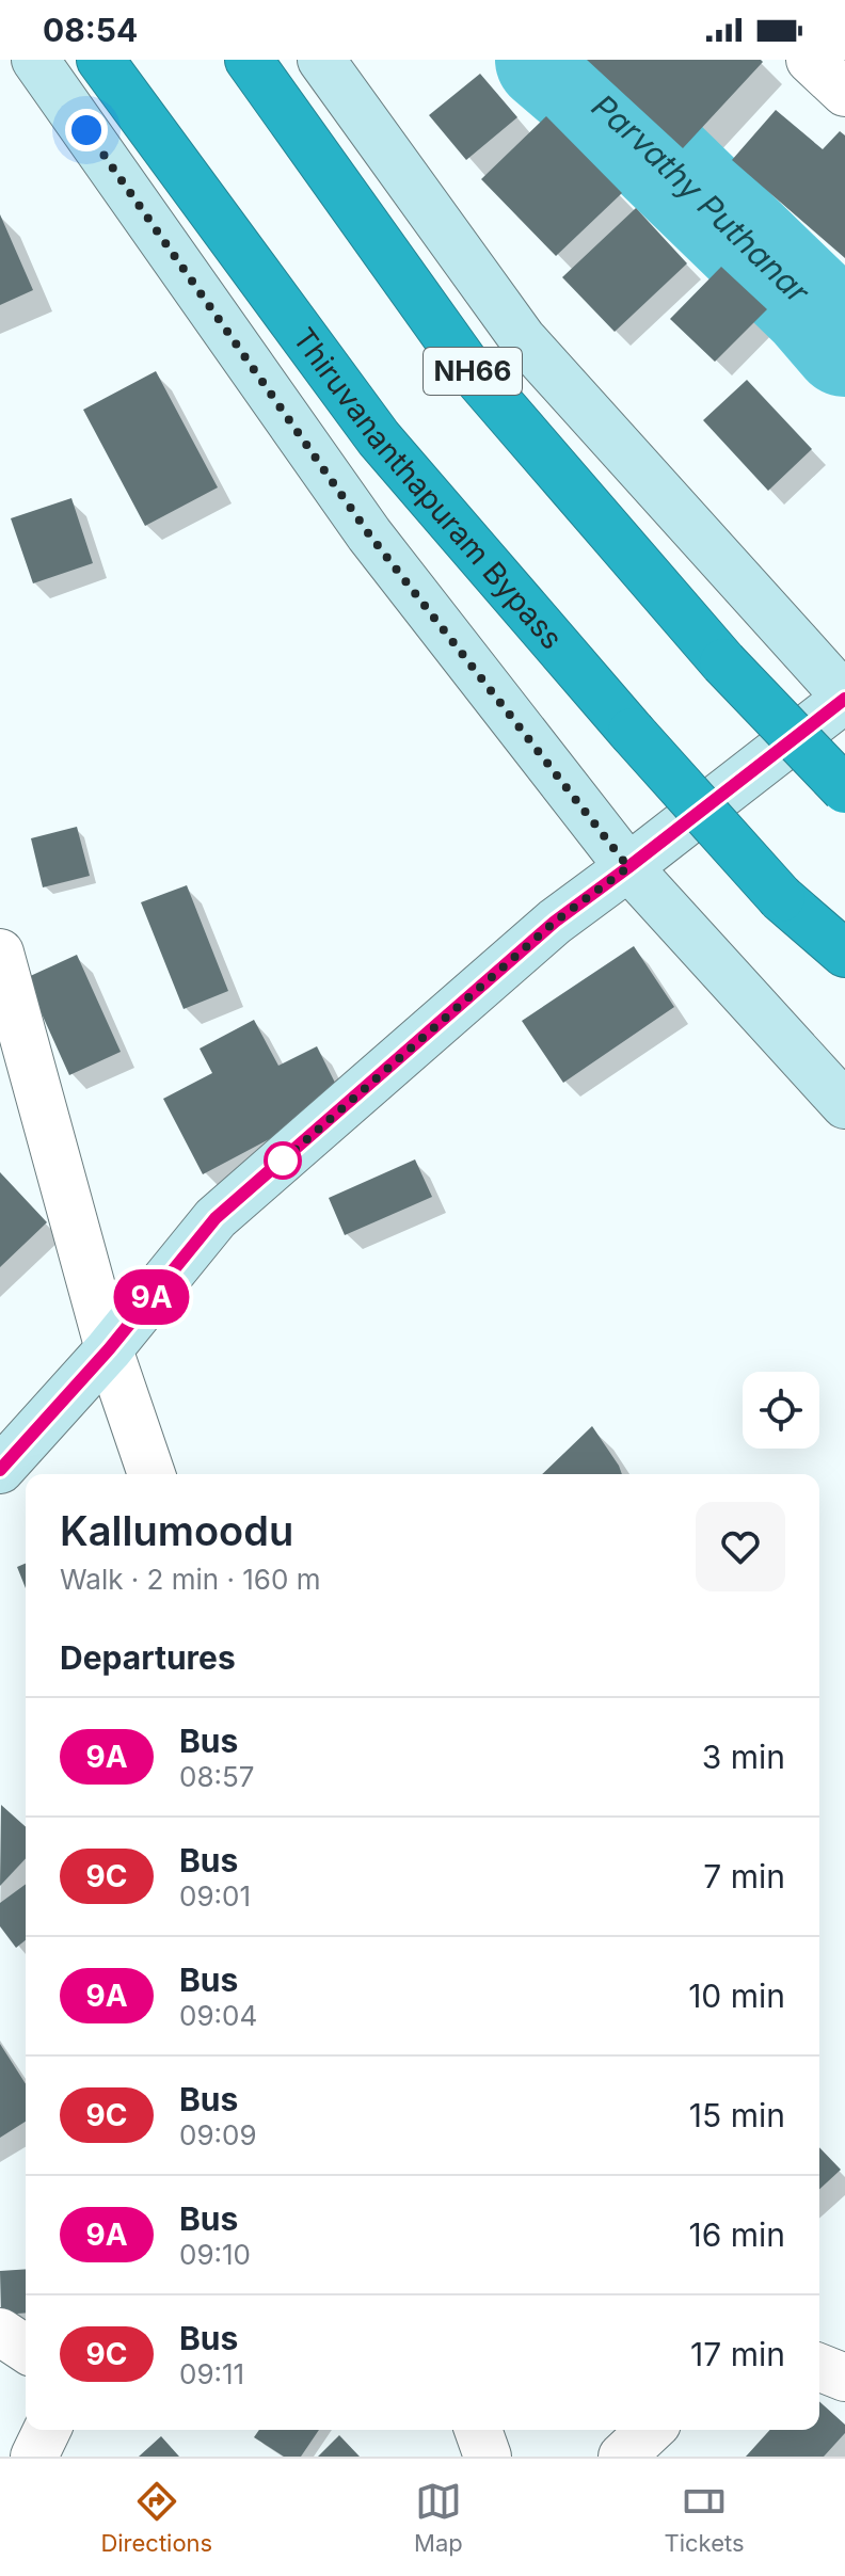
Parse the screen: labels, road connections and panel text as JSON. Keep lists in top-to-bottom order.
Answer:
{
  "streets": {
    "highway": ["NH66", "Thiruvananthapuram Bypass"]
  },
  "water": ["Parvathy Puthanar"],
  "lines": ["bus line 9A"],
  "page": {
    "status": "08:54",
    "on_map": "9A",
    "heading": [
      ["Kallumoodu", "Walk · 2 min · 160 m"],
      "Departures"
    ],
    "list": [
      {
        "mark": "9A",
        "name": "Bus",
        "note": "08:57",
        "value": "3 min"
      },
      {
        "mark": "9C",
        "name": "Bus",
        "note": "09:01",
        "value": "7 min"
      },
      {
        "mark": "9A",
        "name": "Bus",
        "note": "09:04",
        "value": "10 min"
      },
      {
        "mark": "9C",
        "name": "Bus",
        "note": "09:09",
        "value": "15 min"
      },
      {
        "mark": "9A",
        "name": "Bus",
        "note": "09:10",
        "value": "16 min"
      },
      {
        "mark": "9C",
        "name": "Bus",
        "note": "09:11",
        "value": "17 min"
      }
    ],
    "tabs": ["Directions", "Map", "Tickets"]
  }
}
